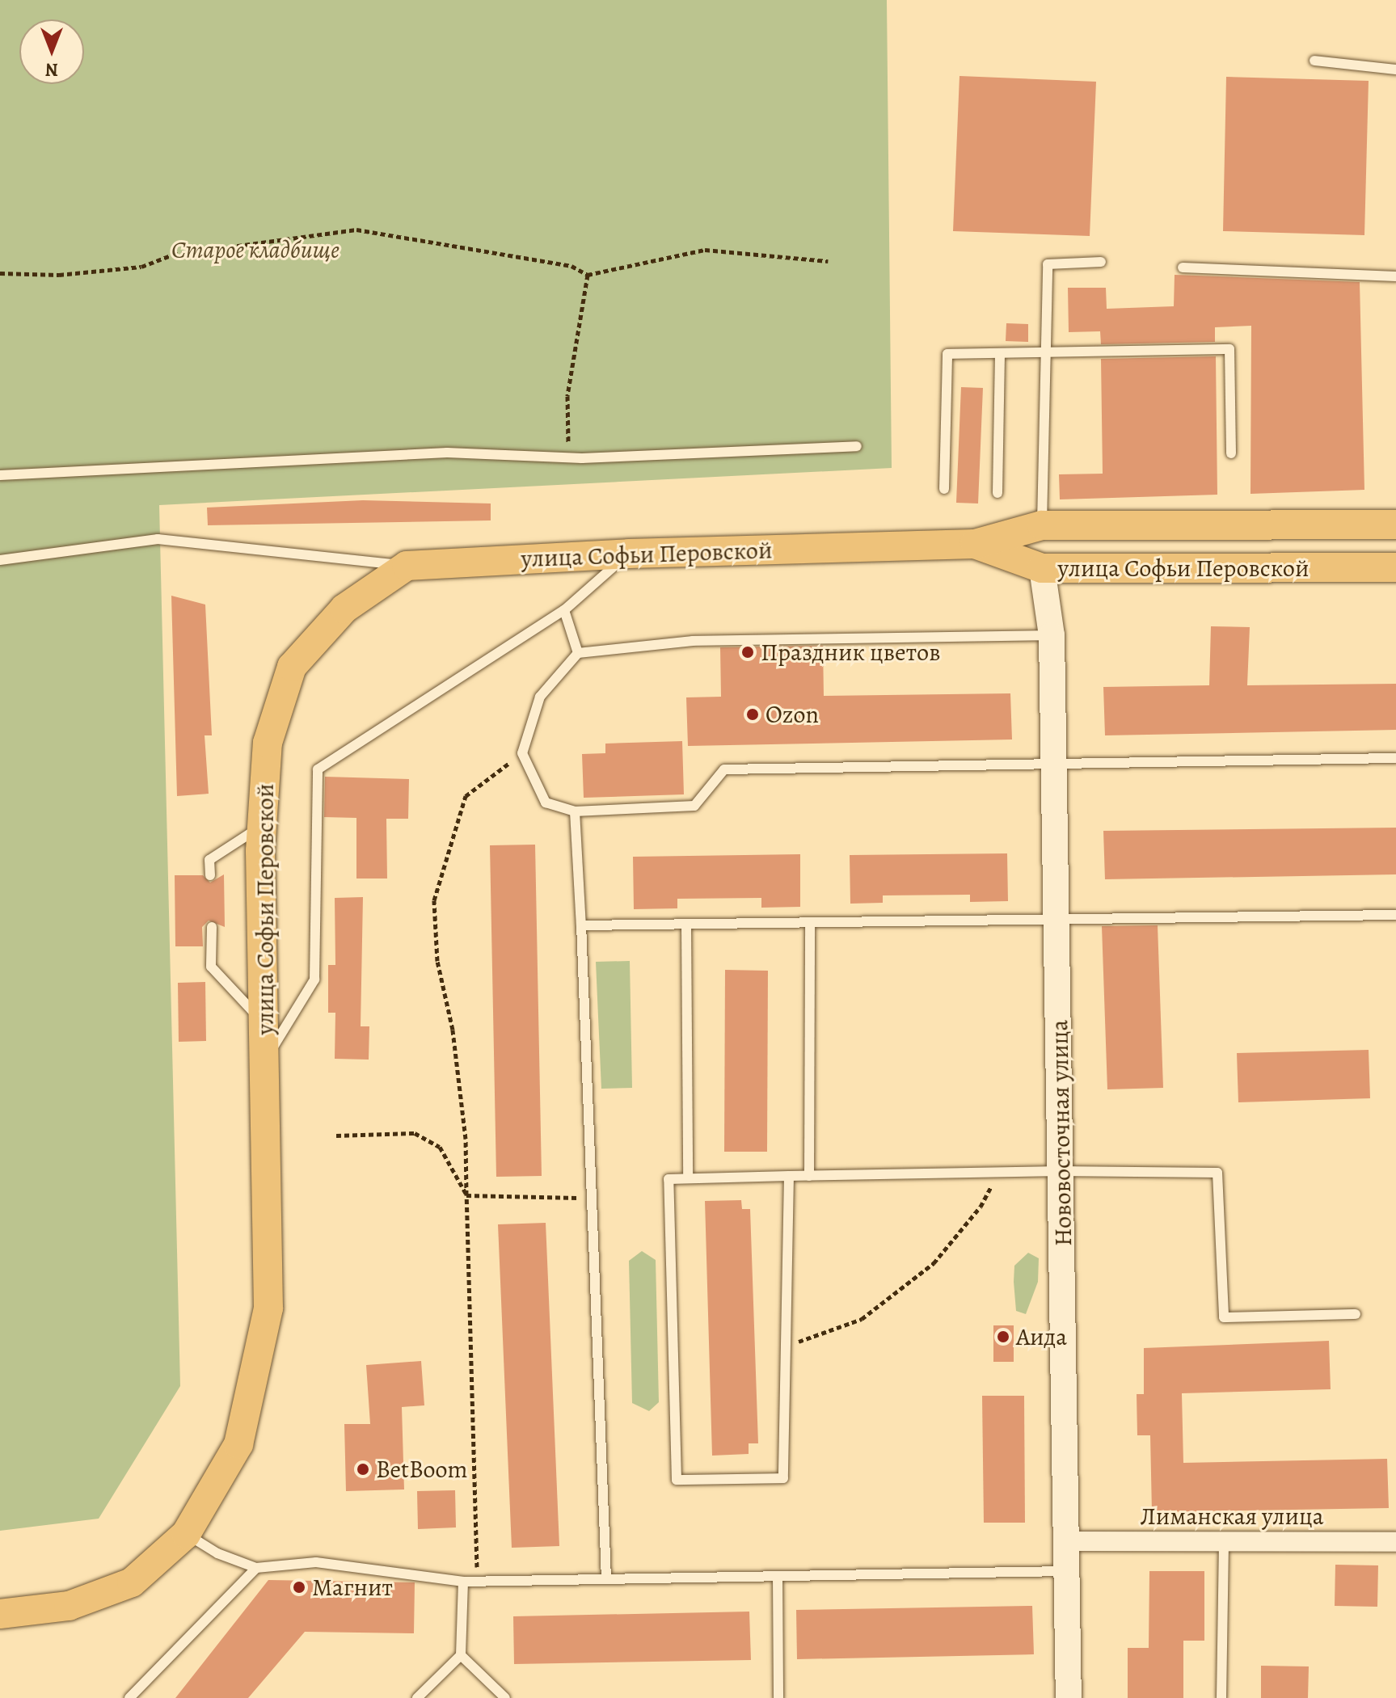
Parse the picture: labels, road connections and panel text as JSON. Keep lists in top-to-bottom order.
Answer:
{
  "streets": {
    "main road": ["улица Софьи Перовской", "Нововосточная улица"],
    "street": ["Лиманская улица"]
  },
  "crossings": [
    ["улица Софьи Перовской", "Нововосточная улица"],
    ["Нововосточная улица", "Лиманская улица"]
  ],
  "parks": ["Старое кладбище"],
  "places": [
    "Праздник цветов",
    "Ozon",
    "Аида",
    "BetBoom",
    "Магнит"
  ],
  "north": "bottom"
}
